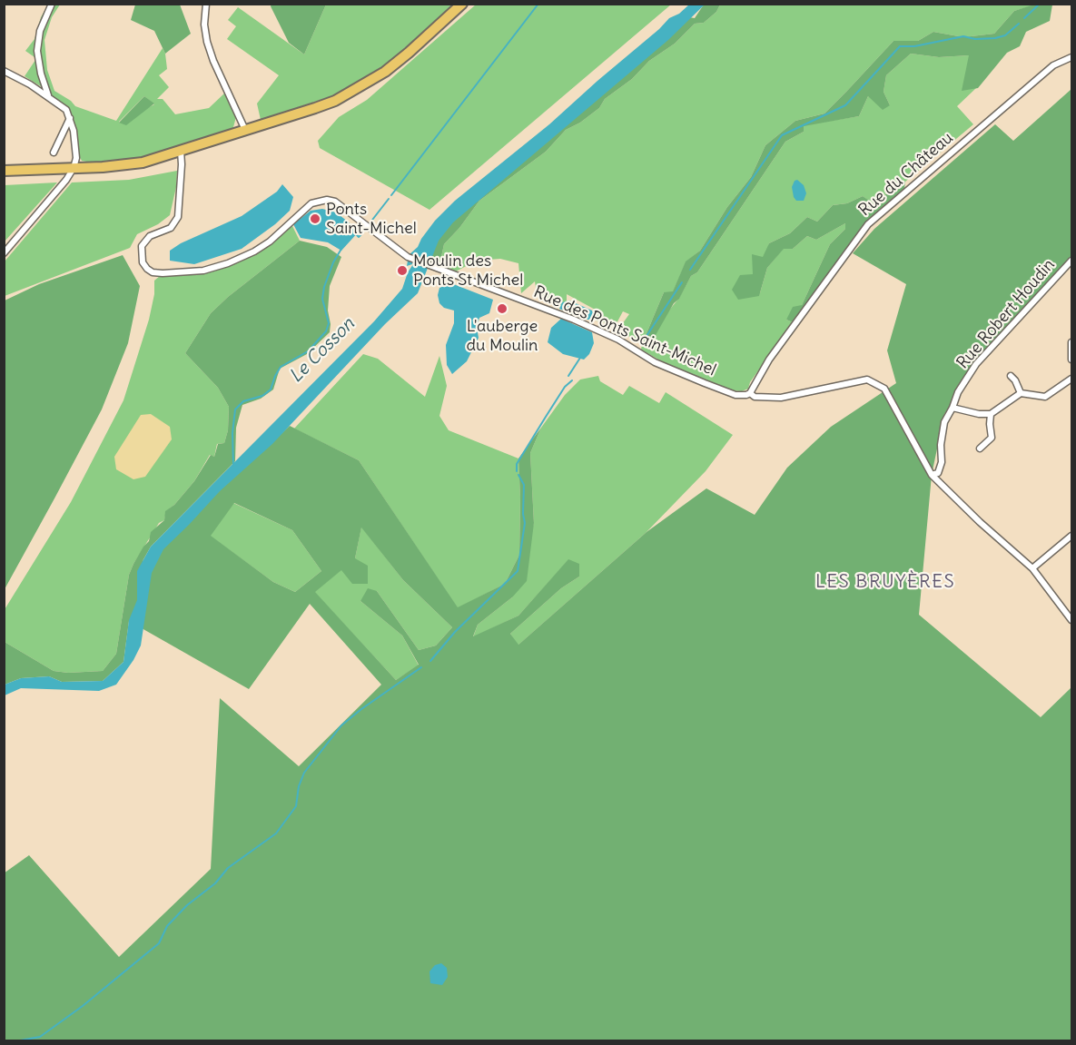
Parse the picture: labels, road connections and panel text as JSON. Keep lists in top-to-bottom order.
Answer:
{
  "streets": {
    "street": ["Rue du Château", "Rue Robert Houdin", "Rue des Ponts Saint-Michel"]
  },
  "crossings": [
    ["Rue du Château", "Rue des Ponts Saint-Michel"],
    ["Rue Robert Houdin", "Rue des Ponts Saint-Michel"]
  ],
  "districts": ["LES BRUYÈRES"],
  "water": ["Le Cosson"],
  "places": ["Ponts Saint-Michel", "Moulin des Ponts St Michel", "L'auberge du Moulin"]
}
